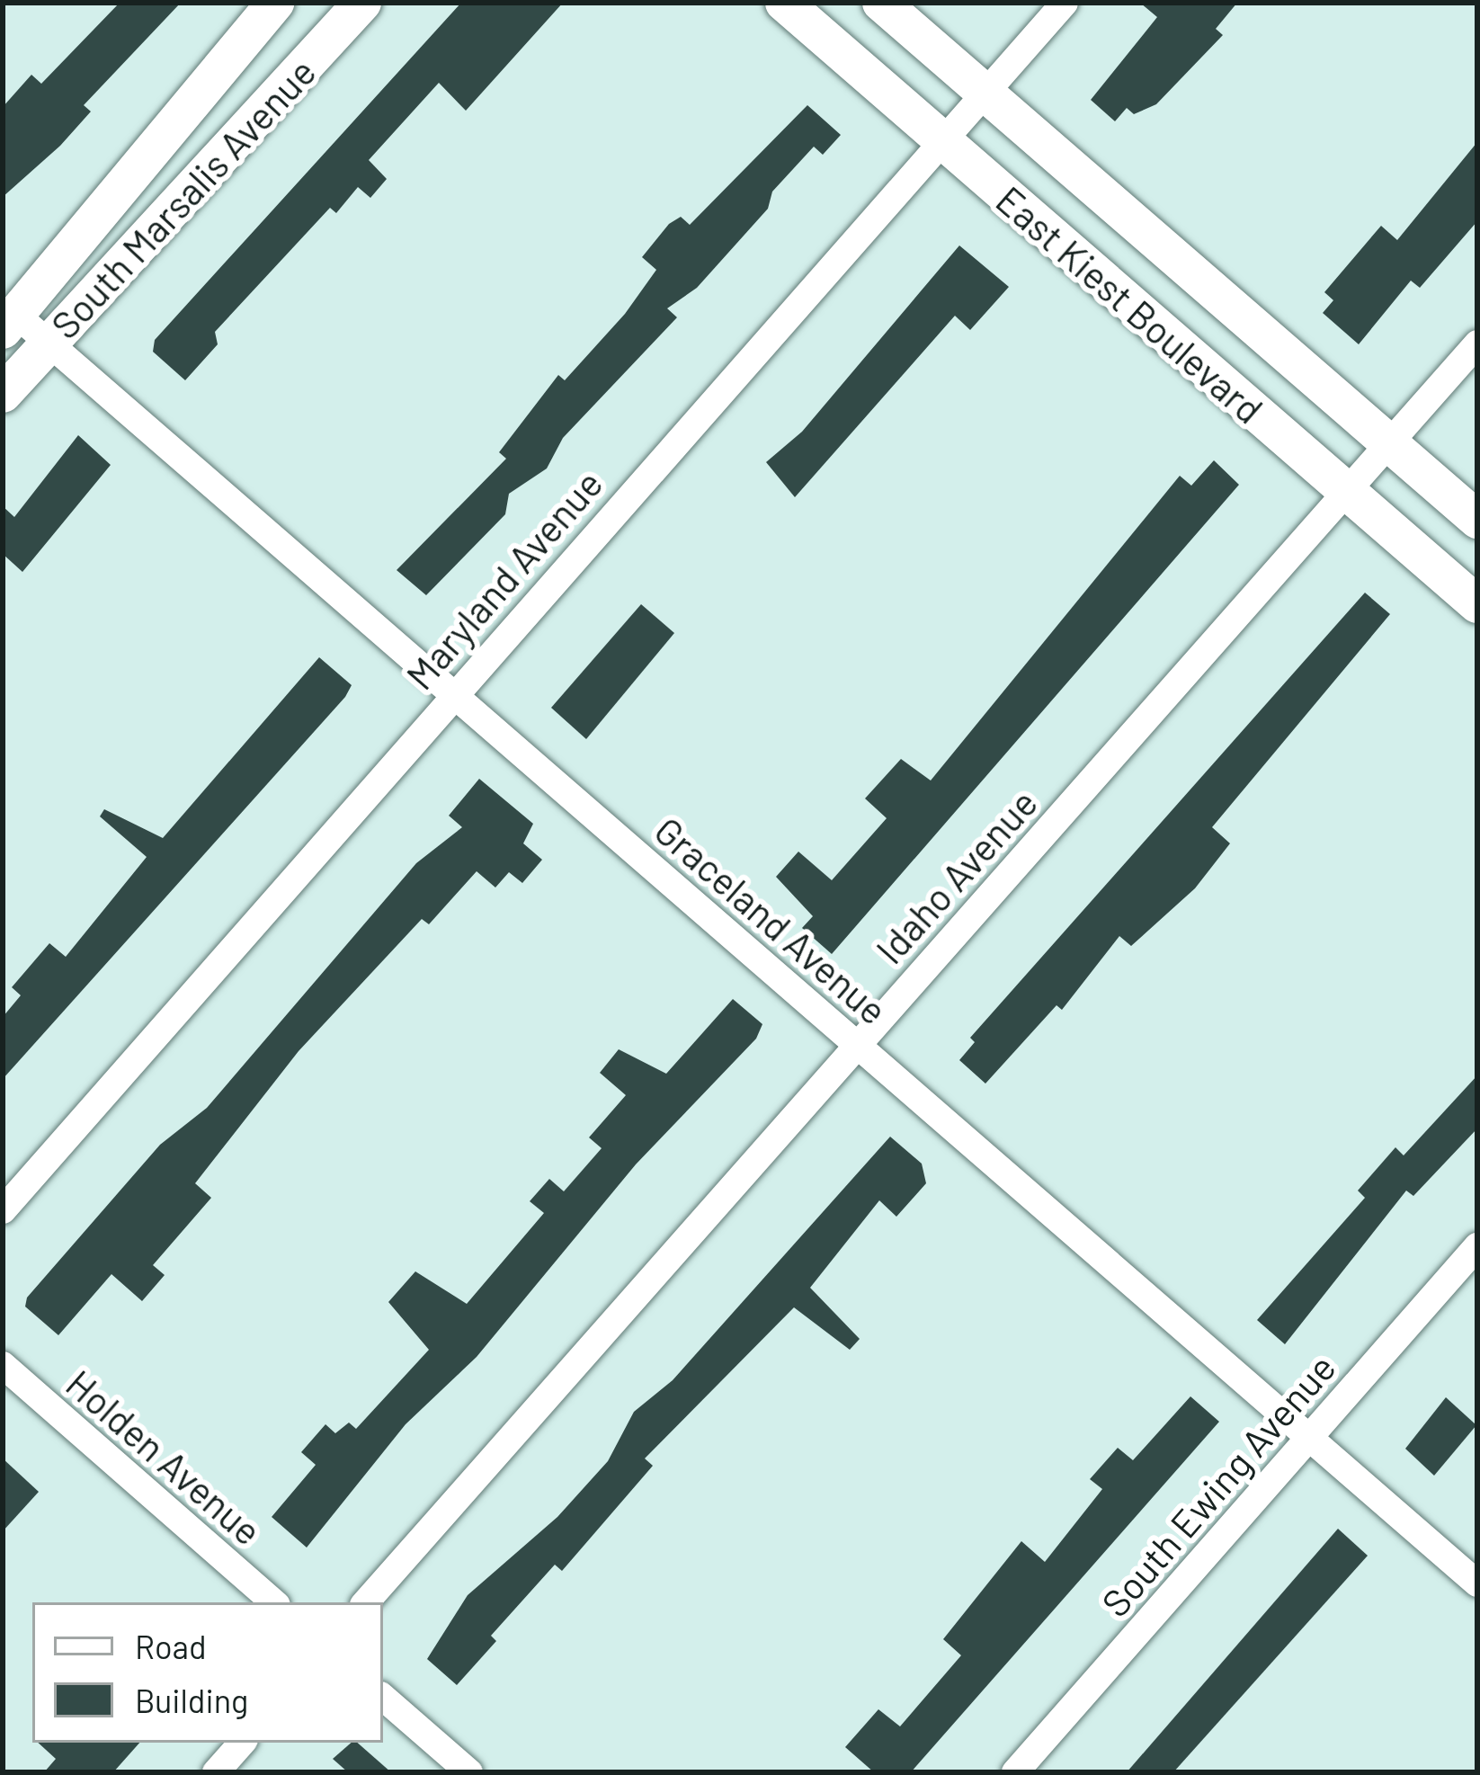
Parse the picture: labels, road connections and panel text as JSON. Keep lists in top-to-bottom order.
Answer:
{
  "streets": {
    "main road": ["South Marsalis Avenue", "East Kiest Boulevard"],
    "street": [
      "Maryland Avenue",
      "Idaho Avenue",
      "Graceland Avenue",
      "Holden Avenue",
      "South Ewing Avenue"
    ]
  },
  "crossings": [
    ["South Marsalis Avenue", "Graceland Avenue"],
    ["East Kiest Boulevard", "Maryland Avenue"],
    ["East Kiest Boulevard", "Idaho Avenue"],
    ["Maryland Avenue", "Graceland Avenue"],
    ["Idaho Avenue", "Graceland Avenue"],
    ["Graceland Avenue", "South Ewing Avenue"]
  ],
  "legend": ["Road", "Building"]
}
